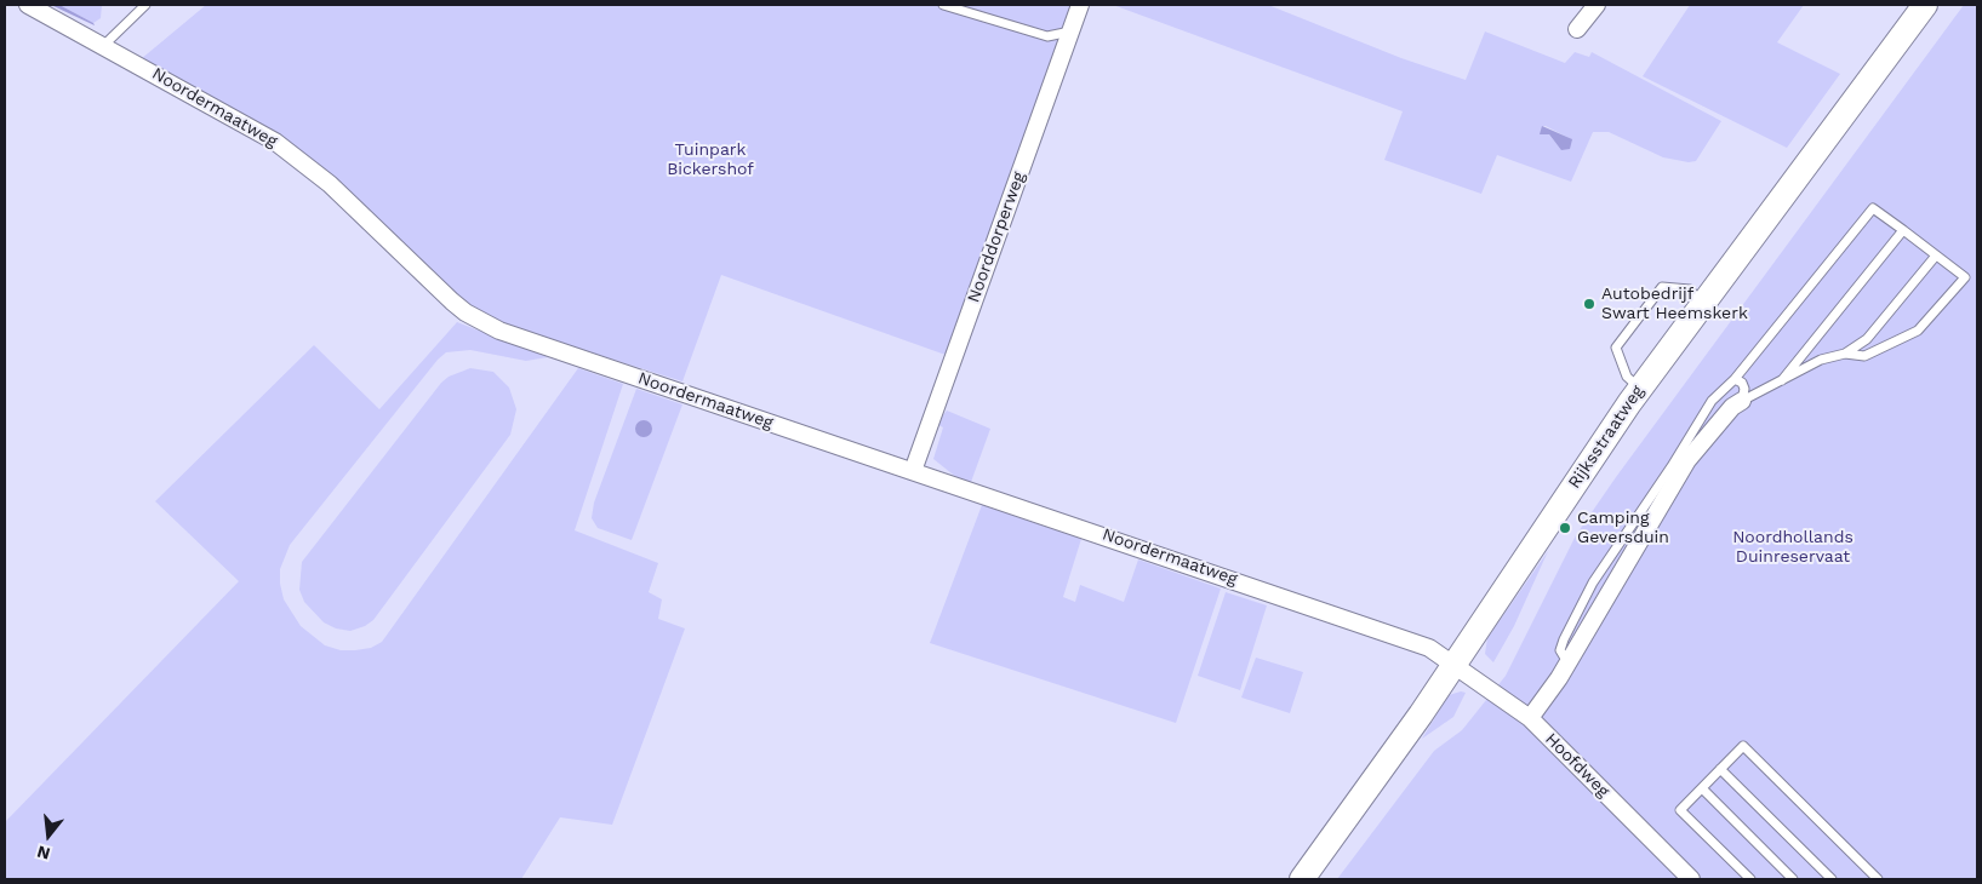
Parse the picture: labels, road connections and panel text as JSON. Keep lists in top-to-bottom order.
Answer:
{
  "streets": {
    "main road": ["Rijksstraatweg"],
    "street": ["Noordermaatweg", "Noorddorperweg", "Hoofdweg"]
  },
  "crossings": [
    ["Noordermaatweg", "Noorddorperweg"],
    ["Noordermaatweg", "Rijksstraatweg"],
    ["Noordermaatweg", "Hoofdweg"],
    ["Rijksstraatweg", "Hoofdweg"]
  ],
  "parks": ["Tuinpark Bickershof", "Noordhollands Duinreservaat"],
  "places": ["Autobedrijf Swart Heemskerk", "Camping Geversduin"],
  "north": "bottom"
}
